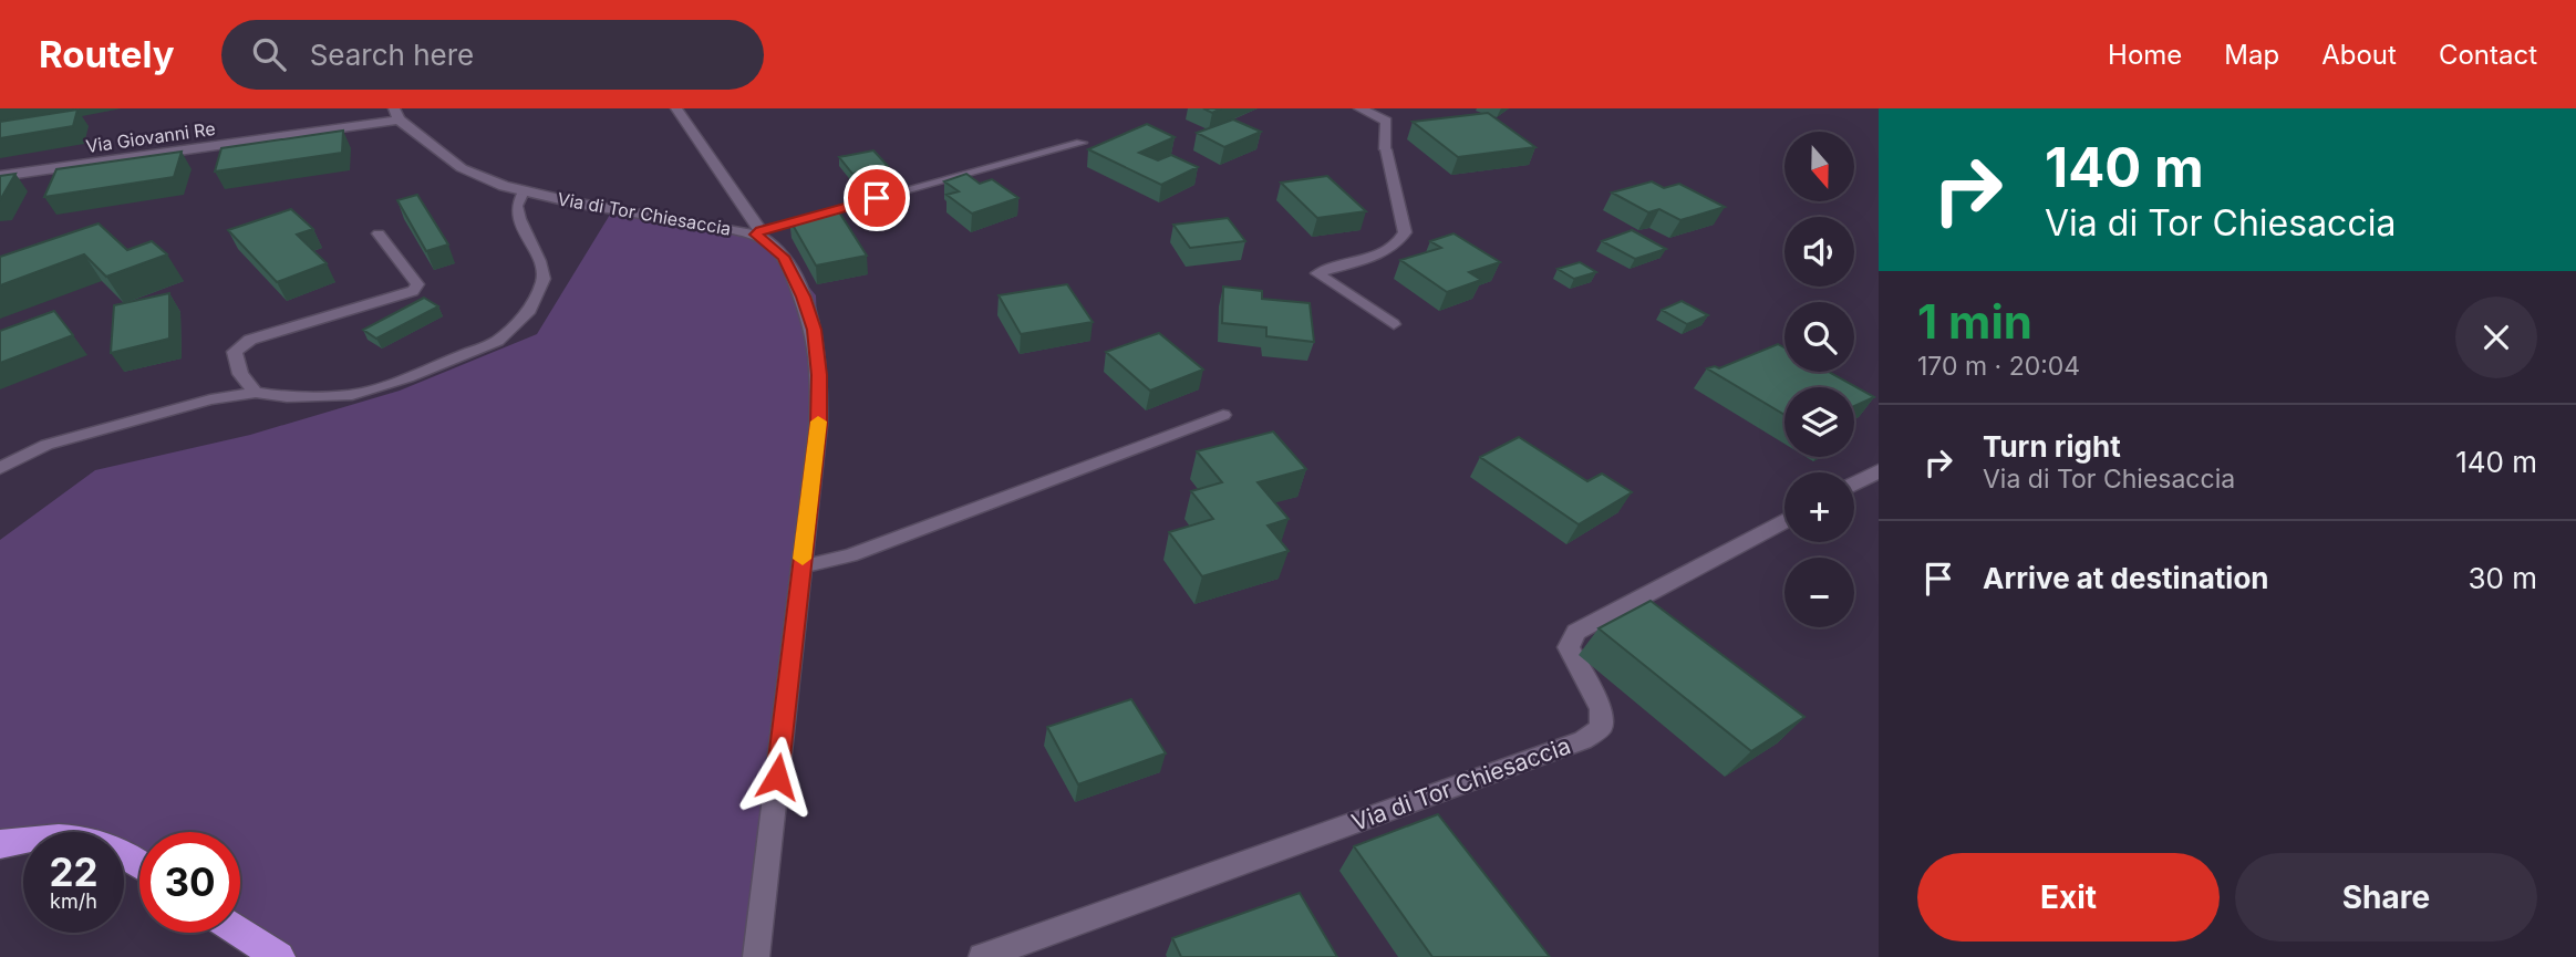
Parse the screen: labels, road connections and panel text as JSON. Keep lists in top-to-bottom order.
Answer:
{
  "streets": {
    "street": ["Via Giovanni Re", "Via di Tor Chiesaccia"]
  },
  "crossings": [
    ["Via Giovanni Re", "Via di Tor Chiesaccia"]
  ],
  "north": "bottom",
  "page": {
    "header": "Routely",
    "search": "Search here",
    "nav": [
      "Home",
      "Map",
      "About",
      "Contact"
    ],
    "turn": ["140 m", "Via di Tor Chiesaccia"],
    "map_buttons": ["+", "−"],
    "heading": ["1 min", "170 m · 20:04"],
    "list": [
      {
        "name": "Turn right",
        "note": "Via di Tor Chiesaccia",
        "value": "140 m"
      },
      {
        "name": "Arrive at destination",
        "value": "30 m"
      }
    ],
    "speed": "22 km/h",
    "limit": "30",
    "buttons": ["Exit", "Share"]
  }
}
